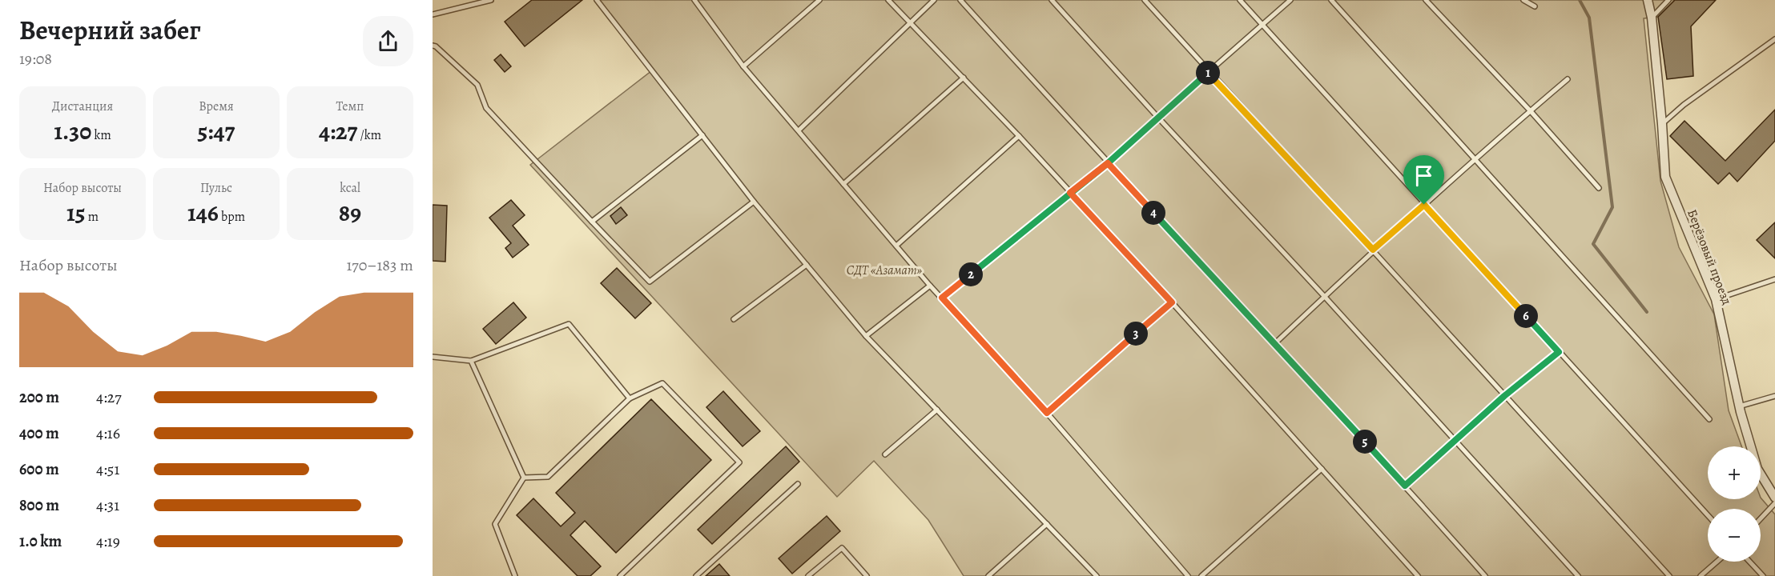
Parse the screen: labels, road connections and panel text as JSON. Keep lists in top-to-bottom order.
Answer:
{
  "streets": {
    "street": ["Берёзовый проезд"]
  },
  "parks": ["СДТ «Азамат»"],
  "page": {
    "heading": ["Вечерний забег", "19:08"],
    "pins": [
      "1",
      "4",
      "2",
      "6",
      "3",
      "5"
    ],
    "stats": [
      ["Дистанция", "1.30 km"],
      ["Время", "5:47"],
      ["Темп", "4:27 /km"],
      ["Набор высоты", "15 m"],
      ["Пульс", "146 bpm"],
      ["kcal", "89"]
    ],
    "chart": ["Набор высоты", "170–183 m"],
    "list": [
      {
        "name": "200 m",
        "note": "4:27"
      },
      {
        "name": "400 m",
        "note": "4:16"
      },
      {
        "name": "600 m",
        "note": "4:51"
      },
      {
        "name": "800 m",
        "note": "4:31"
      },
      {
        "name": "1.0 km",
        "note": "4:19"
      }
    ],
    "map_buttons": ["+", "−"]
  }
}
